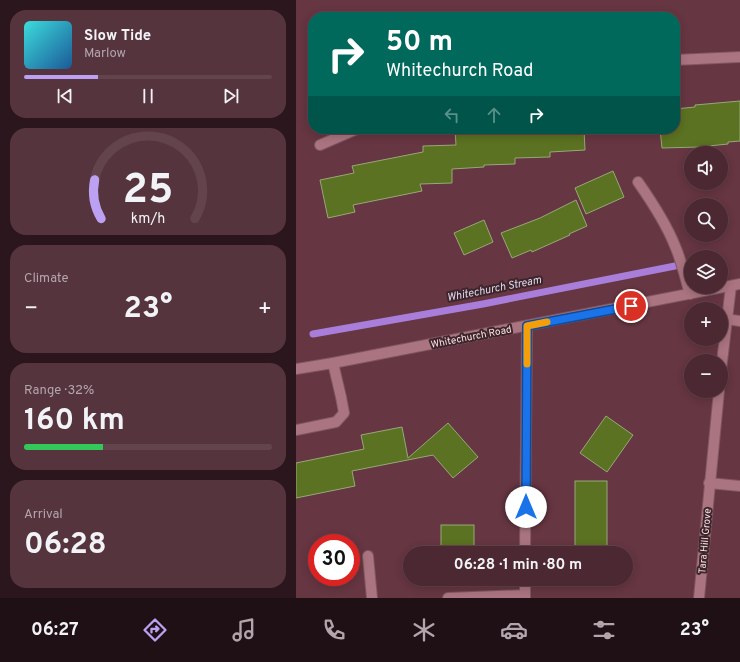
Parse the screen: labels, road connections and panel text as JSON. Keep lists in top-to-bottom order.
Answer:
{
  "streets": {
    "street": ["Whitechurch Road", "Tara Hill Grove"]
  },
  "water": ["Whitechurch Stream"],
  "page": {
    "turn": ["50 m", "Whitechurch Road"],
    "song": ["Slow Tide", "Marlow"],
    "map_buttons": ["+", "−"],
    "tile": [
      "Climate",
      ["Range · 32%", "160 km"],
      ["Arrival", "06:28"]
    ],
    "heat": ["−", "23°", "+"],
    "limit": "30",
    "trip": "06:28 · 1 min · 80 m",
    "tabs": ["06:27", "23°"],
    "gauge": ["25", "km/h"]
  }
}
